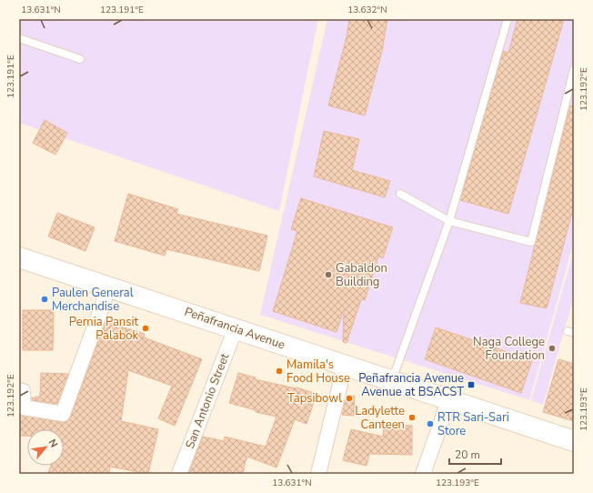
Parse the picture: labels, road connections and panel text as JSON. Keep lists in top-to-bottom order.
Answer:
{
  "streets": {
    "main road": ["Peñafrancia Avenue"],
    "street": ["San Antonio Street"]
  },
  "crossings": [
    ["Peñafrancia Avenue", "San Antonio Street"]
  ],
  "places": {
    "other": [
      "Gabaldon Building",
      "Paulen General Merchandise",
      "Pernia Pansit Palabok",
      "Naga College Foundation",
      "Mamila's Food House",
      "Tapsibowl",
      "Ladylette Canteen",
      "RTR Sari-Sari Store"
    ],
    "transit": ["Peñafrancia Avenue Avenue at BSACST"]
  },
  "scale_bar": "20 m",
  "north": "top right",
  "coordinates": [
    "13.631°N",
    "123.191°E",
    "13.632°N",
    "123.192°E",
    "123.193°E"
  ]
}
